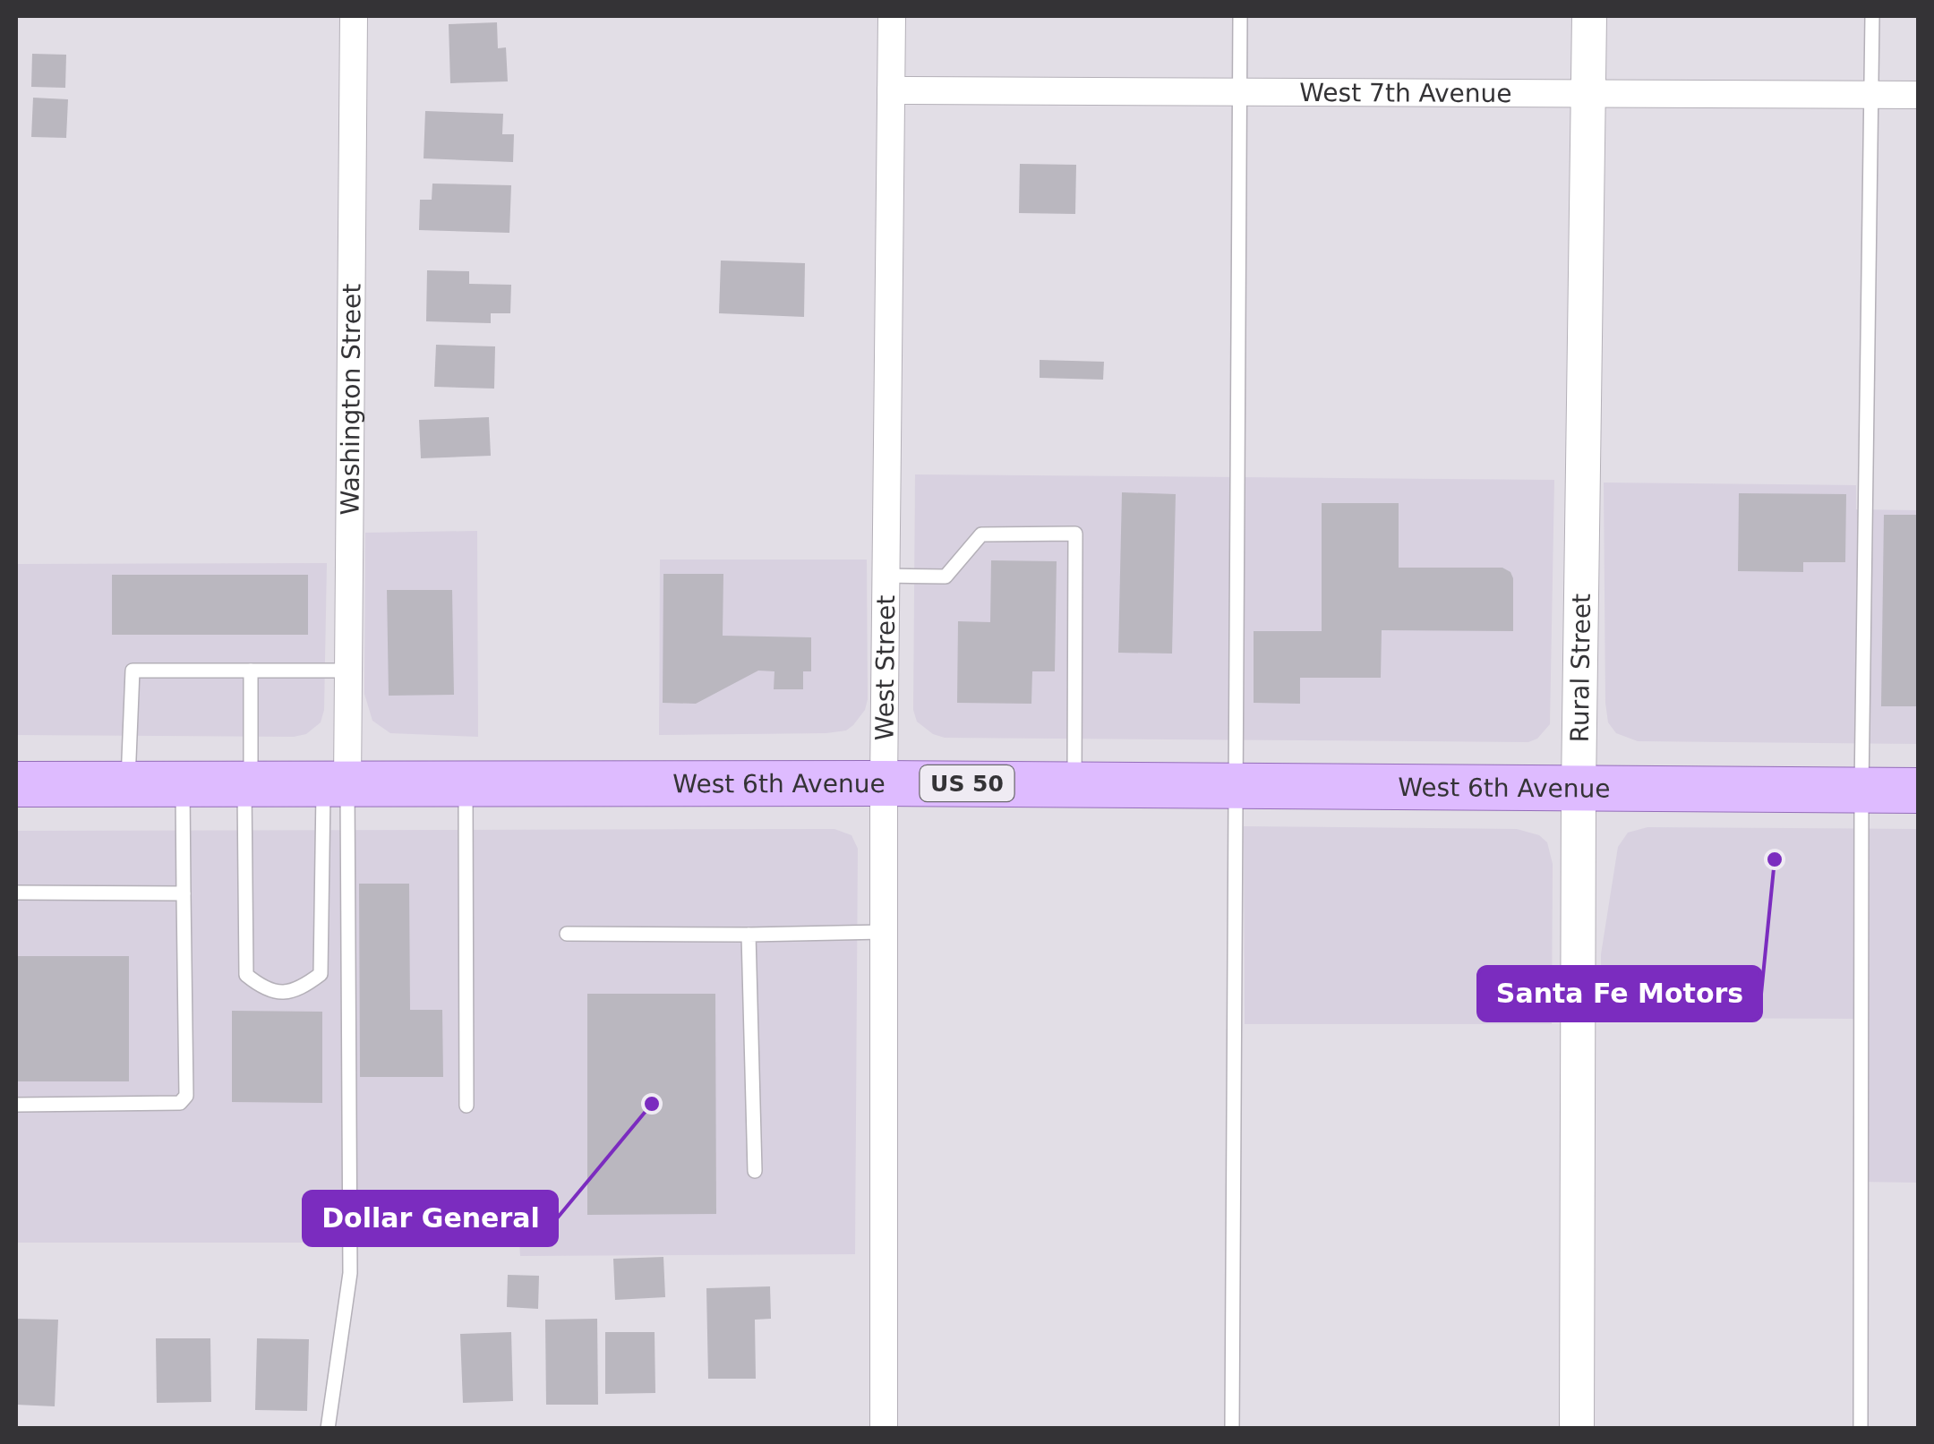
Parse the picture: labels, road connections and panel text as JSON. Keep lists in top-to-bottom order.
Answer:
{
  "streets": {
    "main road": ["West 6th Avenue", "US 50"],
    "street": [
      "West 7th Avenue",
      "Washington Street",
      "West Street",
      "Rural Street"
    ]
  },
  "crossings": [
    ["West 7th Avenue", "West Street"],
    ["West 7th Avenue", "Rural Street"],
    ["Washington Street", "West 6th Avenue"],
    ["West Street", "West 6th Avenue"],
    ["Rural Street", "West 6th Avenue"]
  ],
  "places": ["Santa Fe Motors", "Dollar General"]
}
